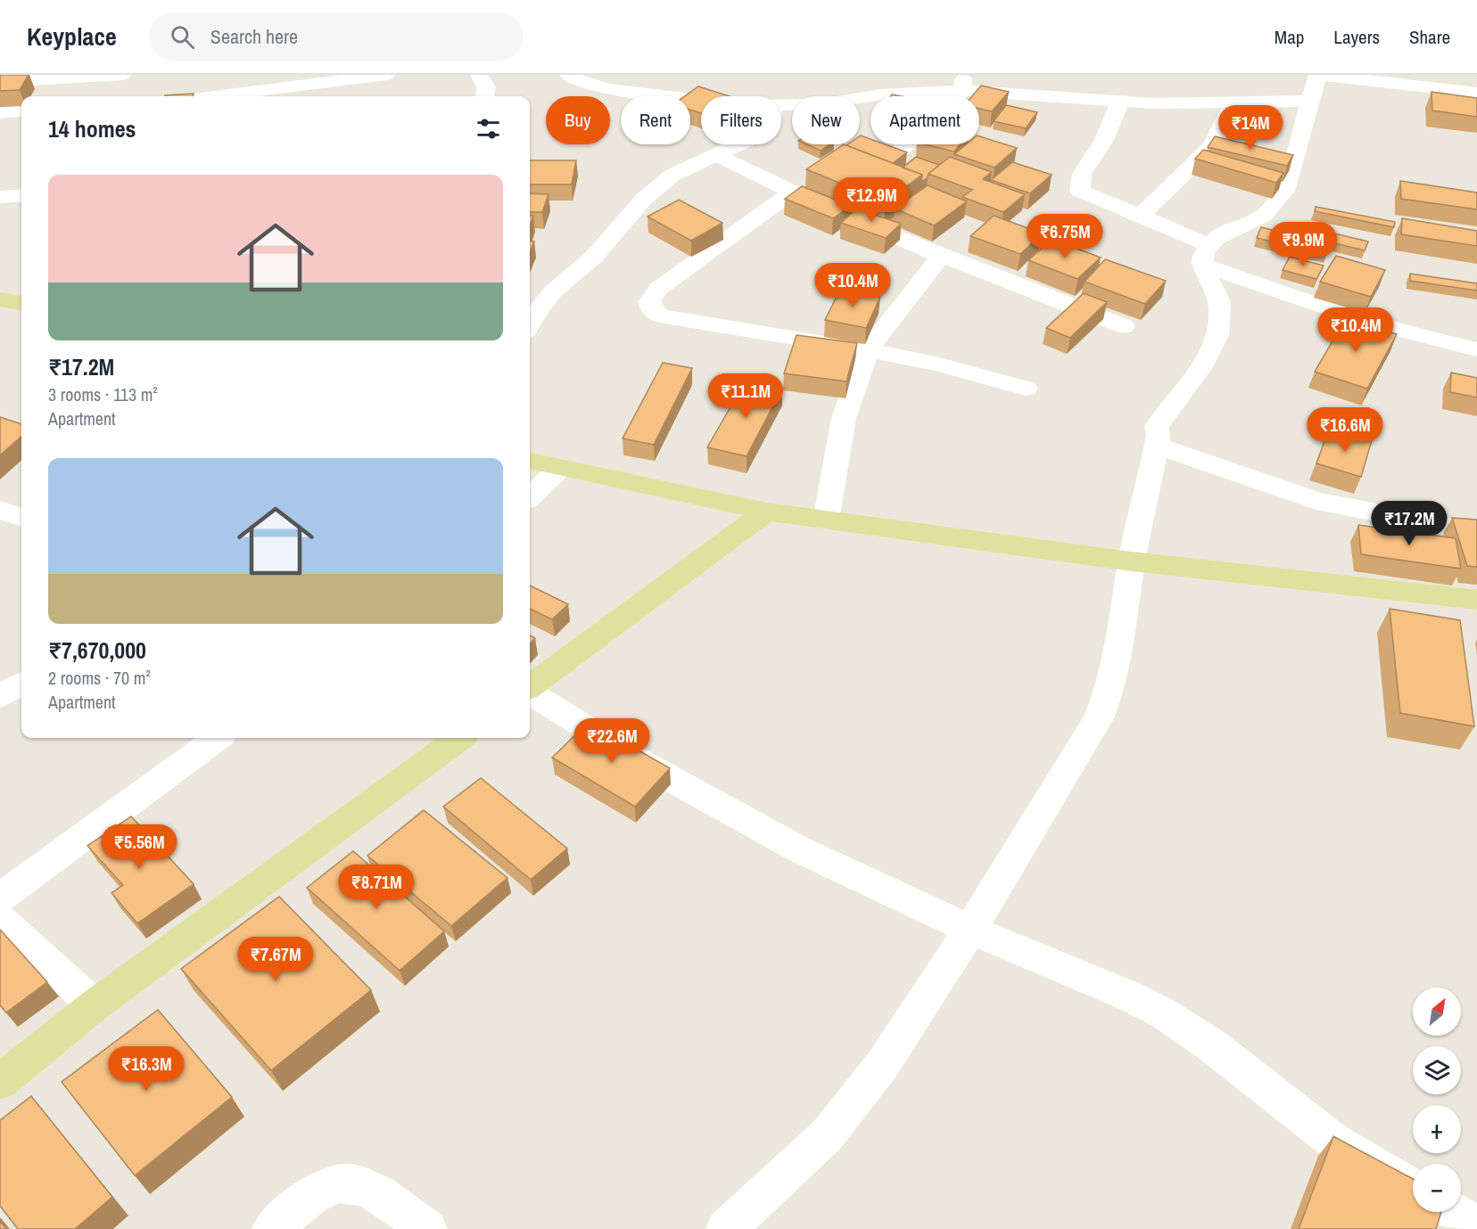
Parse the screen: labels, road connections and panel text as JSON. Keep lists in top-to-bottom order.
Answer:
{
  "north": "top right",
  "page": {
    "header": "Keyplace",
    "search": "Search here",
    "nav": ["Map", "Layers", "Share"],
    "chip": [
      "Buy",
      "Rent",
      "Filters",
      "New",
      "Apartment"
    ],
    "heading": "14 homes",
    "price": [
      "₹14M",
      "₹12.9M",
      "₹6.75M",
      "₹9.9M",
      "₹10.4M",
      "₹10.4M",
      "₹11.1M",
      "₹16.6M",
      "₹17.2M",
      "₹22.6M",
      "₹5.56M",
      "₹8.71M",
      "₹7.67M",
      "₹16.3M"
    ],
    "list": [
      {
        "name": "₹17.2M",
        "note": "3 rooms · 113 m² · Apartment"
      },
      {
        "name": "₹7,670,000",
        "note": "2 rooms · 70 m² · Apartment"
      }
    ],
    "map_buttons": ["+", "−"]
  }
}
